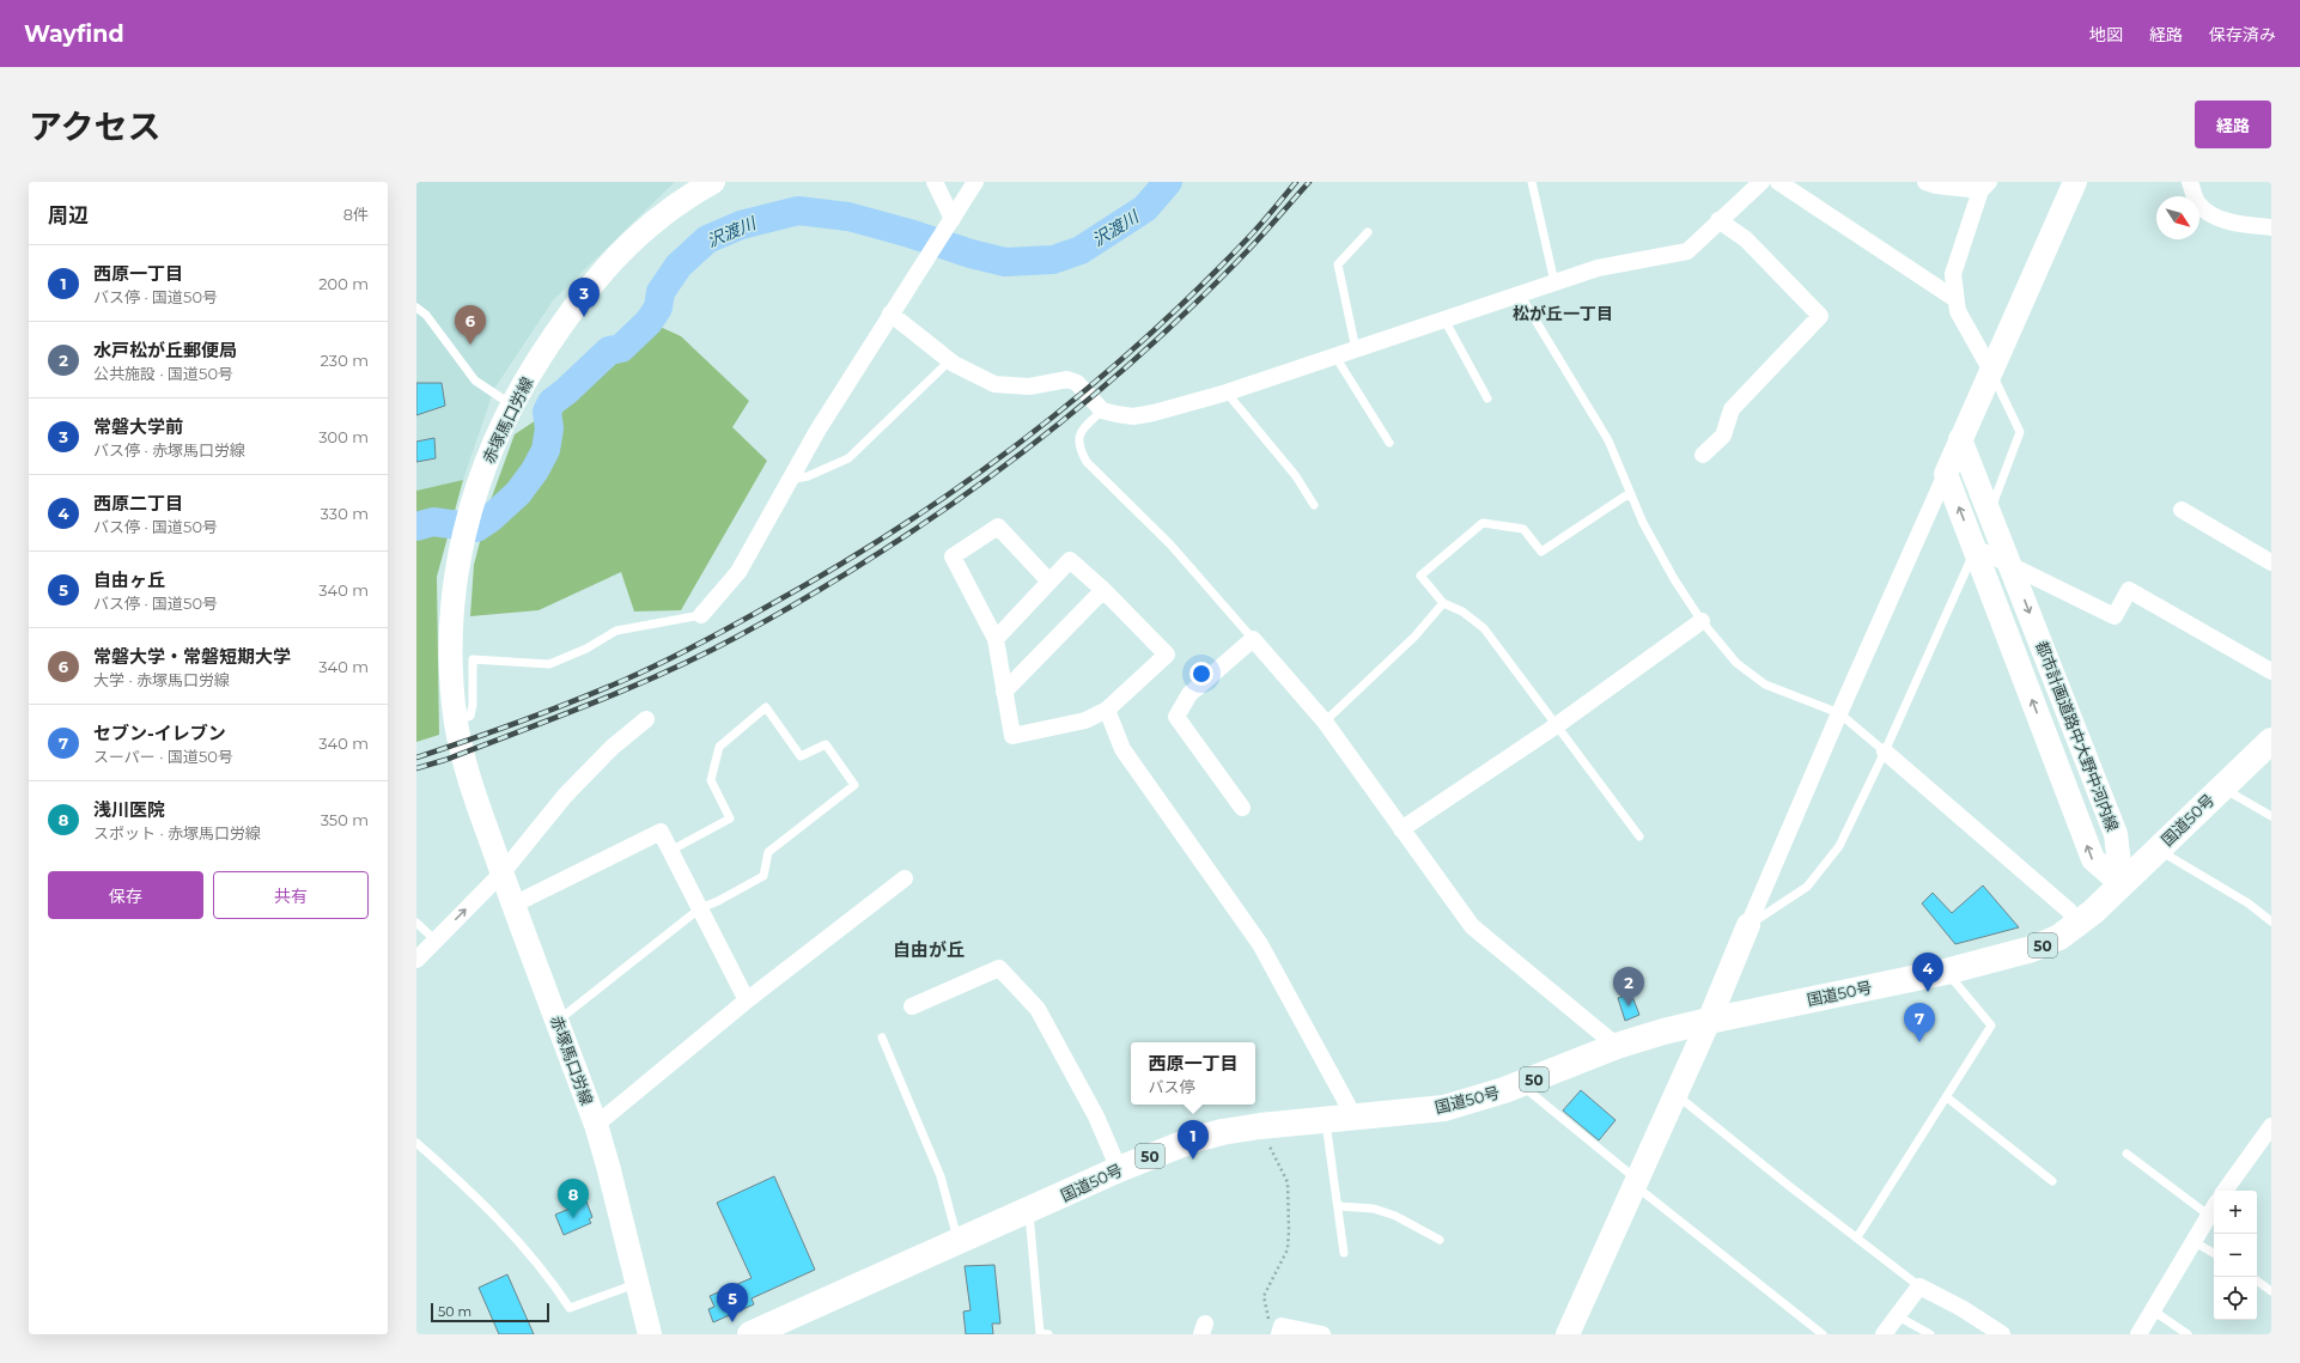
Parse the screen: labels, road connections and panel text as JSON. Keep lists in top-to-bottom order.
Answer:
{
  "streets": {
    "highway": ["国道50号", "50"],
    "street": ["赤塚馬口労線", "都市計画道路中大野中河内線"]
  },
  "crossings": [
    ["都市計画道路中大野中河内線", "国道50号"]
  ],
  "districts": ["松が丘一丁目", "自由が丘"],
  "water": ["沢渡川"],
  "scale_bar": "50 m",
  "north": "bottom right",
  "page": {
    "header": "Wayfind",
    "nav": ["地図", "経路", "保存済み"],
    "title": "アクセス",
    "buttons": [
      "経路",
      ["保存", "共有"]
    ],
    "heading": ["周辺", "8件"],
    "list": [
      {
        "mark": "1",
        "name": "西原一丁目",
        "note": "バス停 · 国道50号",
        "value": "200 m"
      },
      {
        "mark": "2",
        "name": "水戸松が丘郵便局",
        "note": "公共施設 · 国道50号",
        "value": "230 m"
      },
      {
        "mark": "3",
        "name": "常磐大学前",
        "note": "バス停 · 赤塚馬口労線",
        "value": "300 m"
      },
      {
        "mark": "4",
        "name": "西原二丁目",
        "note": "バス停 · 国道50号",
        "value": "330 m"
      },
      {
        "mark": "5",
        "name": "自由ヶ丘",
        "note": "バス停 · 国道50号",
        "value": "340 m"
      },
      {
        "mark": "6",
        "name": "常磐大学・常磐短期大学",
        "note": "大学 · 赤塚馬口労線",
        "value": "340 m"
      },
      {
        "mark": "7",
        "name": "セブン-イレブン",
        "note": "スーパー · 国道50号",
        "value": "340 m"
      },
      {
        "mark": "8",
        "name": "浅川医院",
        "note": "スポット · 赤塚馬口労線",
        "value": "350 m"
      }
    ],
    "pins": [
      "3",
      "6",
      "4",
      "2",
      "7",
      "1",
      "8",
      "5"
    ],
    "popup": ["西原一丁目", "バス停"],
    "map_buttons": ["+", "−"],
    "scale": "50 m"
  }
}
